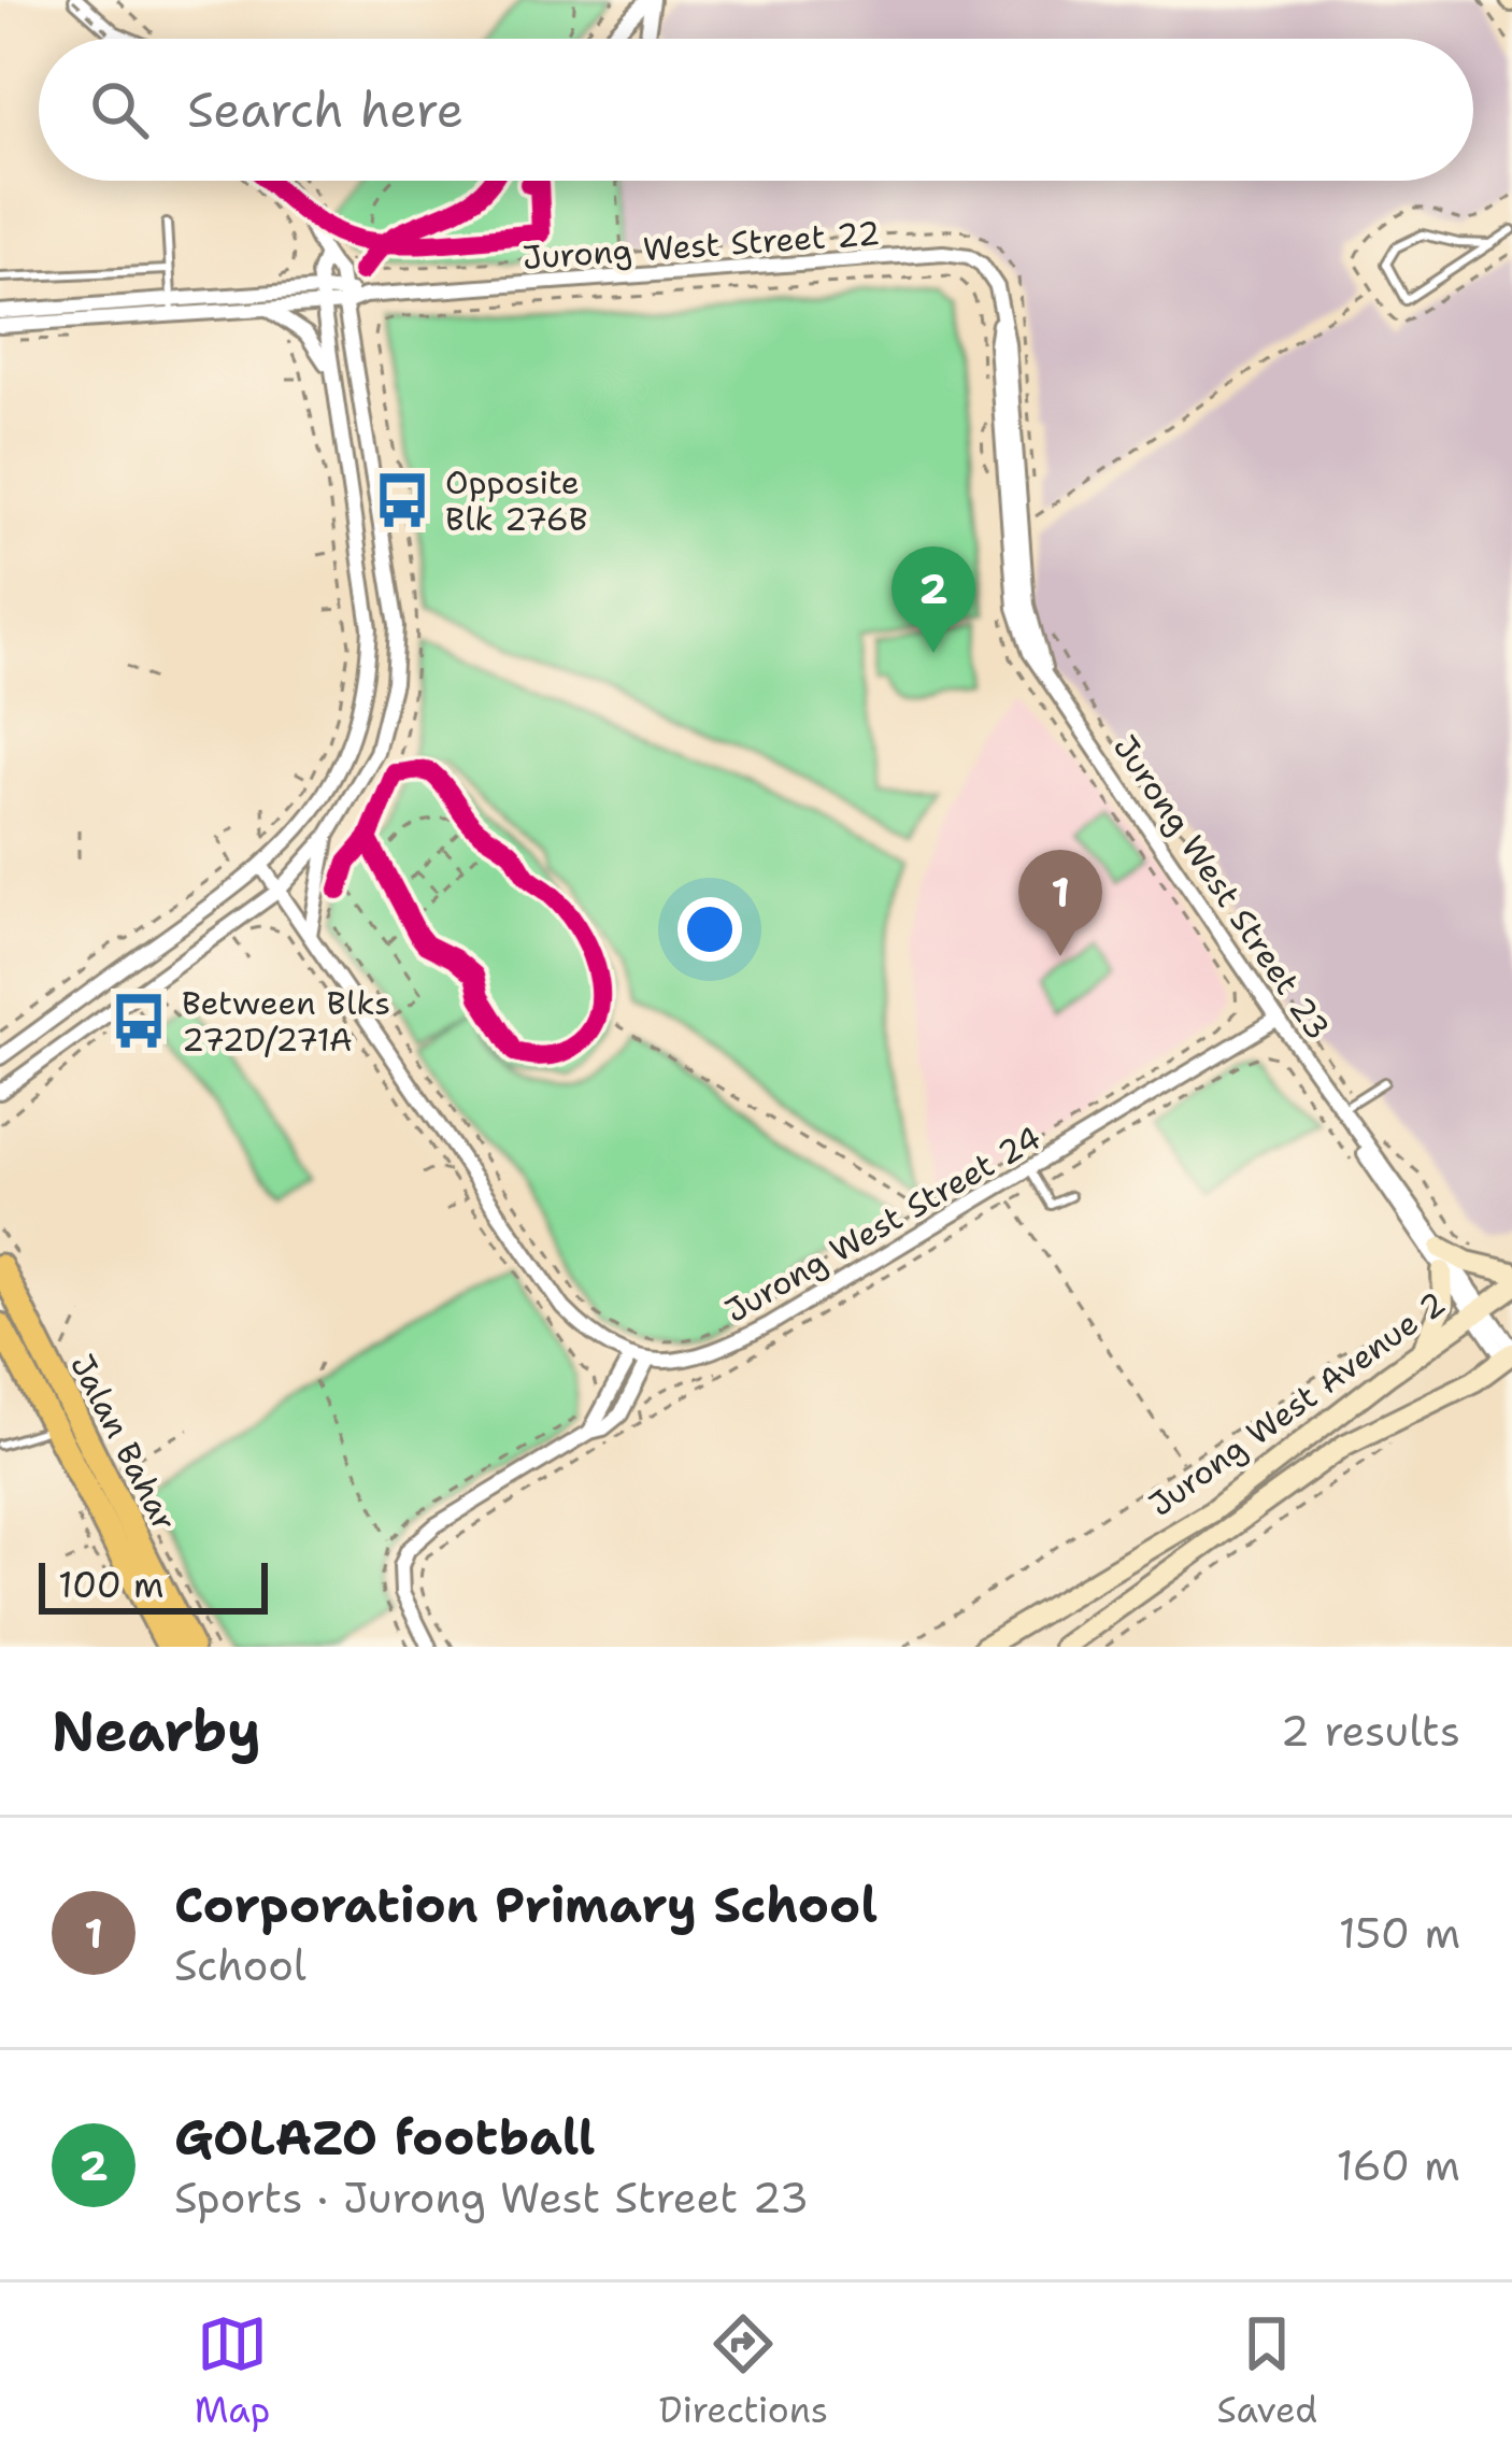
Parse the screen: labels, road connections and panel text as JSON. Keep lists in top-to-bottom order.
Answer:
{
  "streets": {
    "main road": ["Jurong West Avenue 2", "Jalan Bahar"],
    "street": ["Jurong West Street 22", "Jurong West Street 23", "Jurong West Street 24"]
  },
  "crossings": [
    ["Jurong West Street 22", "Jurong West Street 23"],
    ["Jurong West Street 23", "Jurong West Street 24"],
    ["Jurong West Street 23", "Jurong West Avenue 2"]
  ],
  "places": {
    "bus stop": ["Opposite Blk 276B", "Between Blks 272D/271A"]
  },
  "scale_bar": "100 m",
  "page": {
    "search": "Search here",
    "pins": ["2", "1"],
    "scale": "100 m",
    "heading": ["Nearby", "2 results"],
    "list": [
      {
        "mark": "1",
        "name": "Corporation Primary School",
        "note": "School",
        "value": "150 m"
      },
      {
        "mark": "2",
        "name": "GOLAZO football",
        "note": "Sports · Jurong West Street 23",
        "value": "160 m"
      }
    ],
    "nav": ["Map", "Directions", "Saved"]
  }
}
